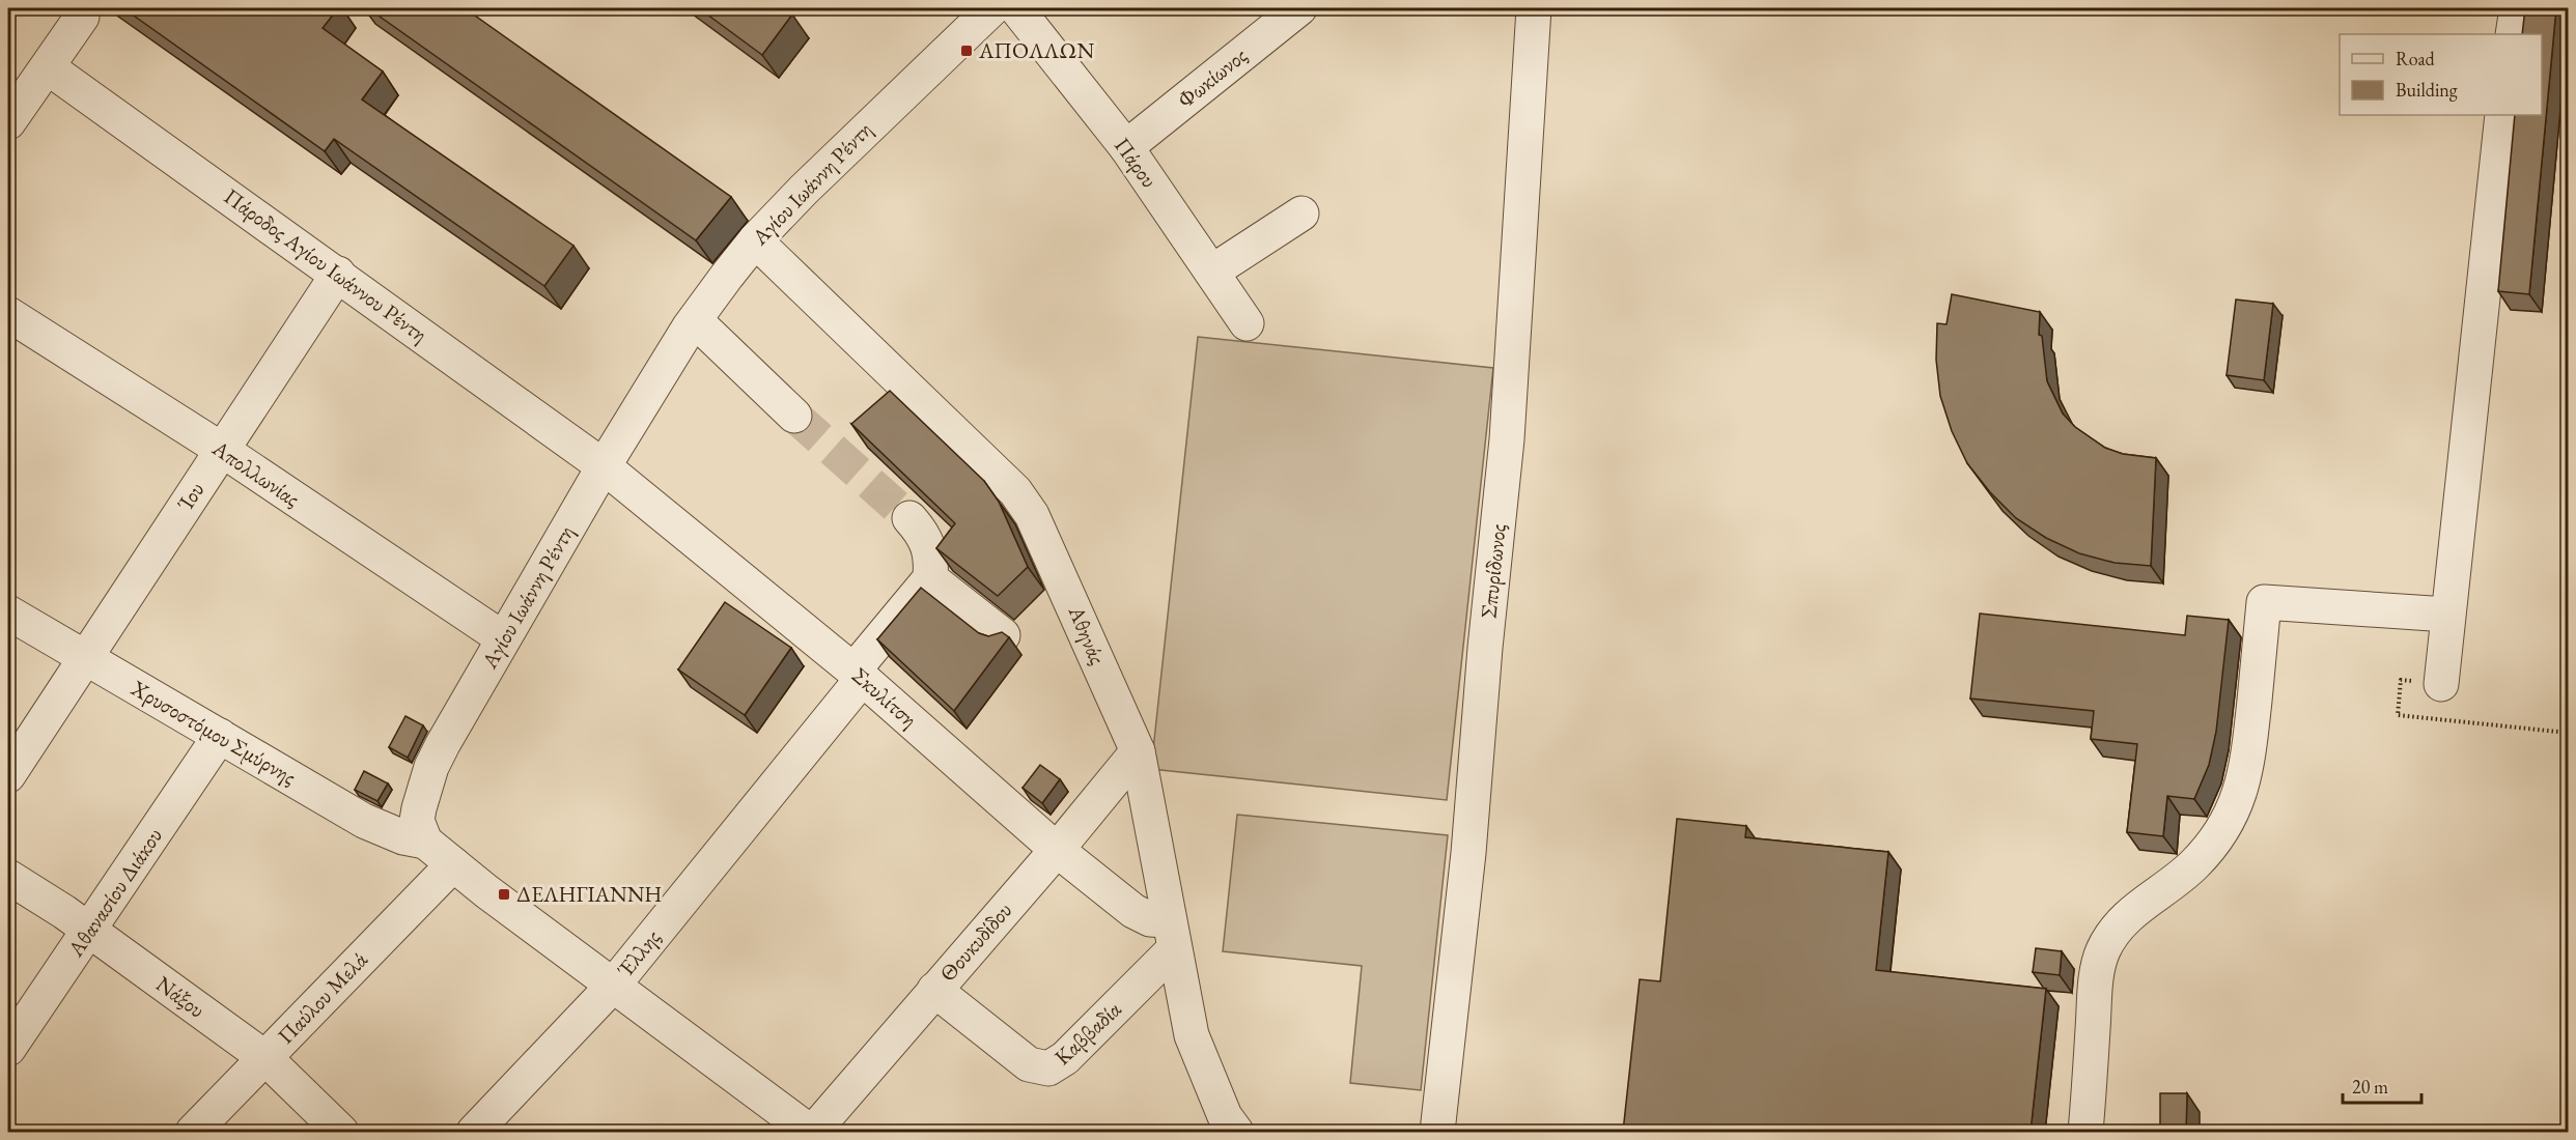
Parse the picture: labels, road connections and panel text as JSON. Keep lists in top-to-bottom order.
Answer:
{
  "streets": {
    "street": [
      "Φωκίωνος",
      "Πάρου",
      "Αγίου Ιωάννη Ρέντη",
      "Πάροδος Αγίου Ιωάννου Ρέντη",
      "Απολλωνίας",
      "Ίου",
      "Σπυρίδωνος",
      "Αθηνάς",
      "Σκυλίτση",
      "Χρυσοστόμου Σμύρνης",
      "Αθανασίου Διάκου",
      "Θουκυδίδου",
      "Έλλης",
      "Νάξου",
      "Παύλου Μελά",
      "Καββαδία"
    ]
  },
  "crossings": [
    ["Φωκίωνος", "Πάρου"],
    ["Αγίου Ιωάννη Ρέντη", "Πάροδος Αγίου Ιωάννου Ρέντη"],
    ["Αγίου Ιωάννη Ρέντη", "Απολλωνίας"],
    ["Αγίου Ιωάννη Ρέντη", "Αθηνάς"],
    ["Αγίου Ιωάννη Ρέντη", "Σκυλίτση"],
    ["Αγίου Ιωάννη Ρέντη", "Χρυσοστόμου Σμύρνης"],
    ["Πάροδος Αγίου Ιωάννου Ρέντη", "Ίου"],
    ["Πάροδος Αγίου Ιωάννου Ρέντη", "Σκυλίτση"],
    ["Απολλωνίας", "Ίου"],
    ["Ίου", "Χρυσοστόμου Σμύρνης"],
    ["Αθηνάς", "Σκυλίτση"],
    ["Αθηνάς", "Θουκυδίδου"],
    ["Αθηνάς", "Καββαδία"],
    ["Σκυλίτση", "Θουκυδίδου"],
    ["Σκυλίτση", "Έλλης"],
    ["Σκυλίτση", "Καββαδία"],
    ["Χρυσοστόμου Σμύρνης", "Αθανασίου Διάκου"],
    ["Αθανασίου Διάκου", "Νάξου"],
    ["Θουκυδίδου", "Καββαδία"],
    ["Νάξου", "Παύλου Μελά"]
  ],
  "places": {
    "transit": ["ΑΠΟΛΛΩΝ", "ΔΕΛΗΓΙΑΝΝΗ"]
  },
  "legend": ["Road", "Building"],
  "scale_bar": "20 m"
}
